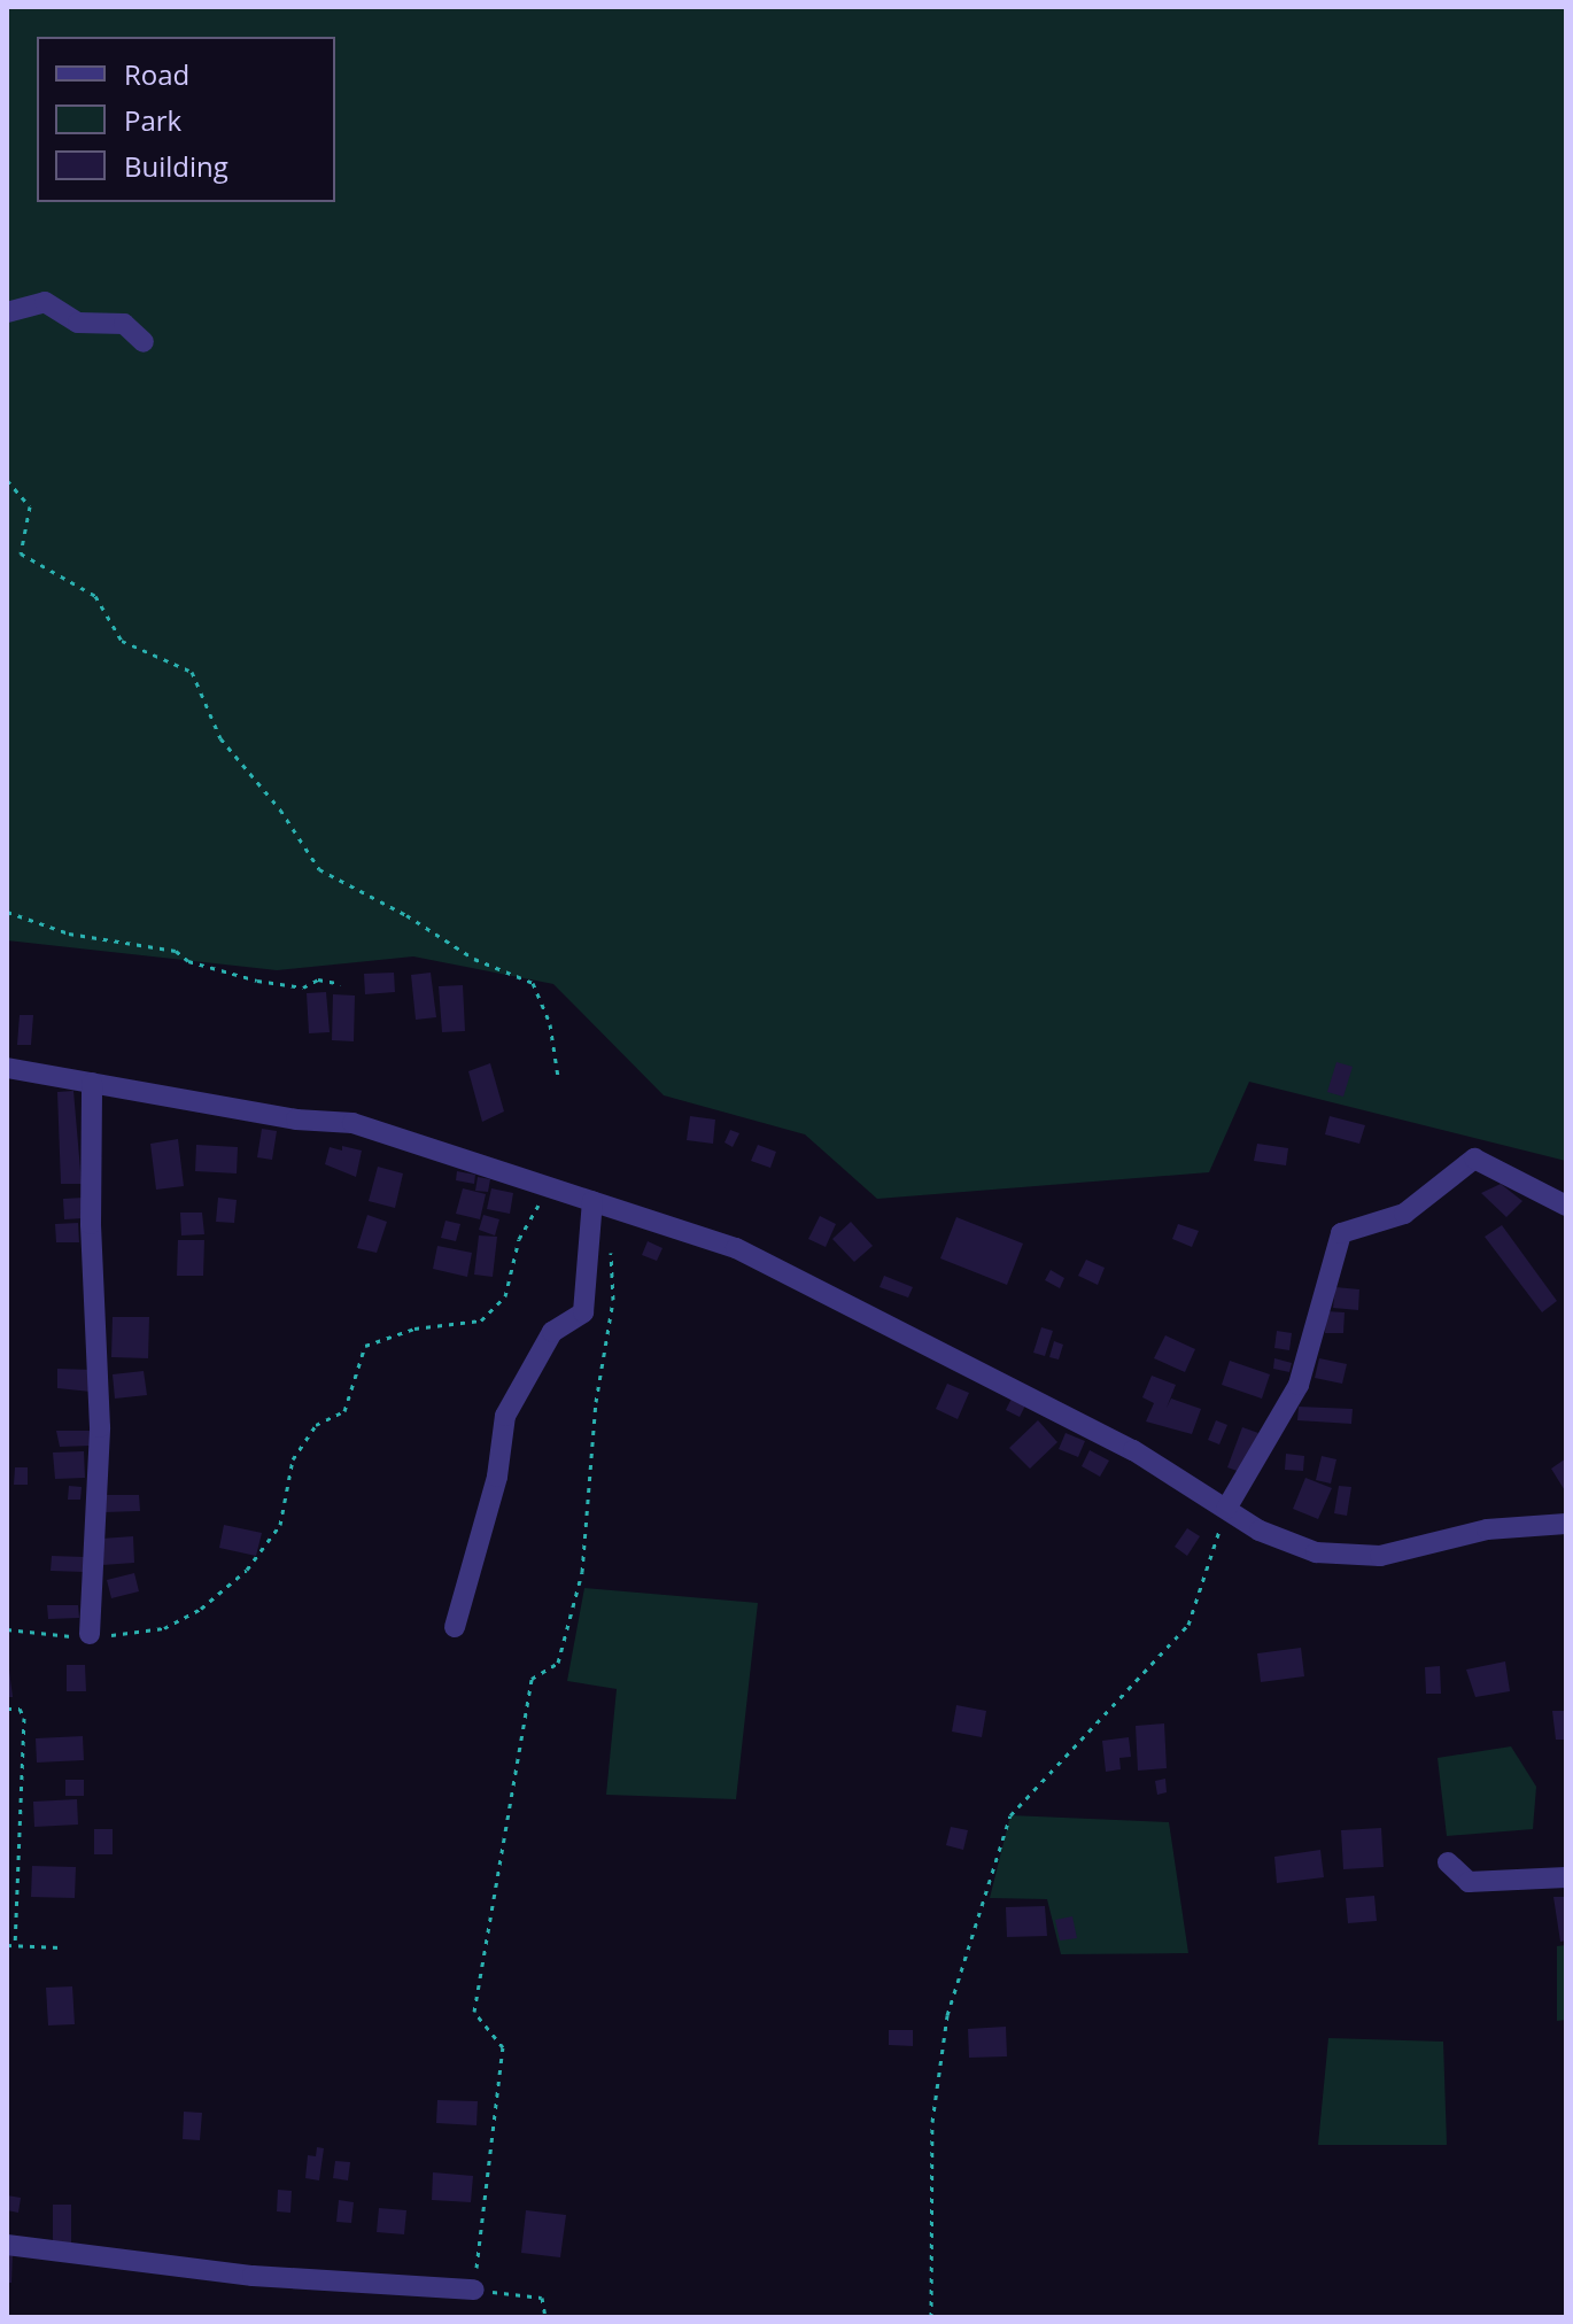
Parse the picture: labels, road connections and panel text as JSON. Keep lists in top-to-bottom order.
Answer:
{
  "legend": ["Road", "Park", "Building"]
}
